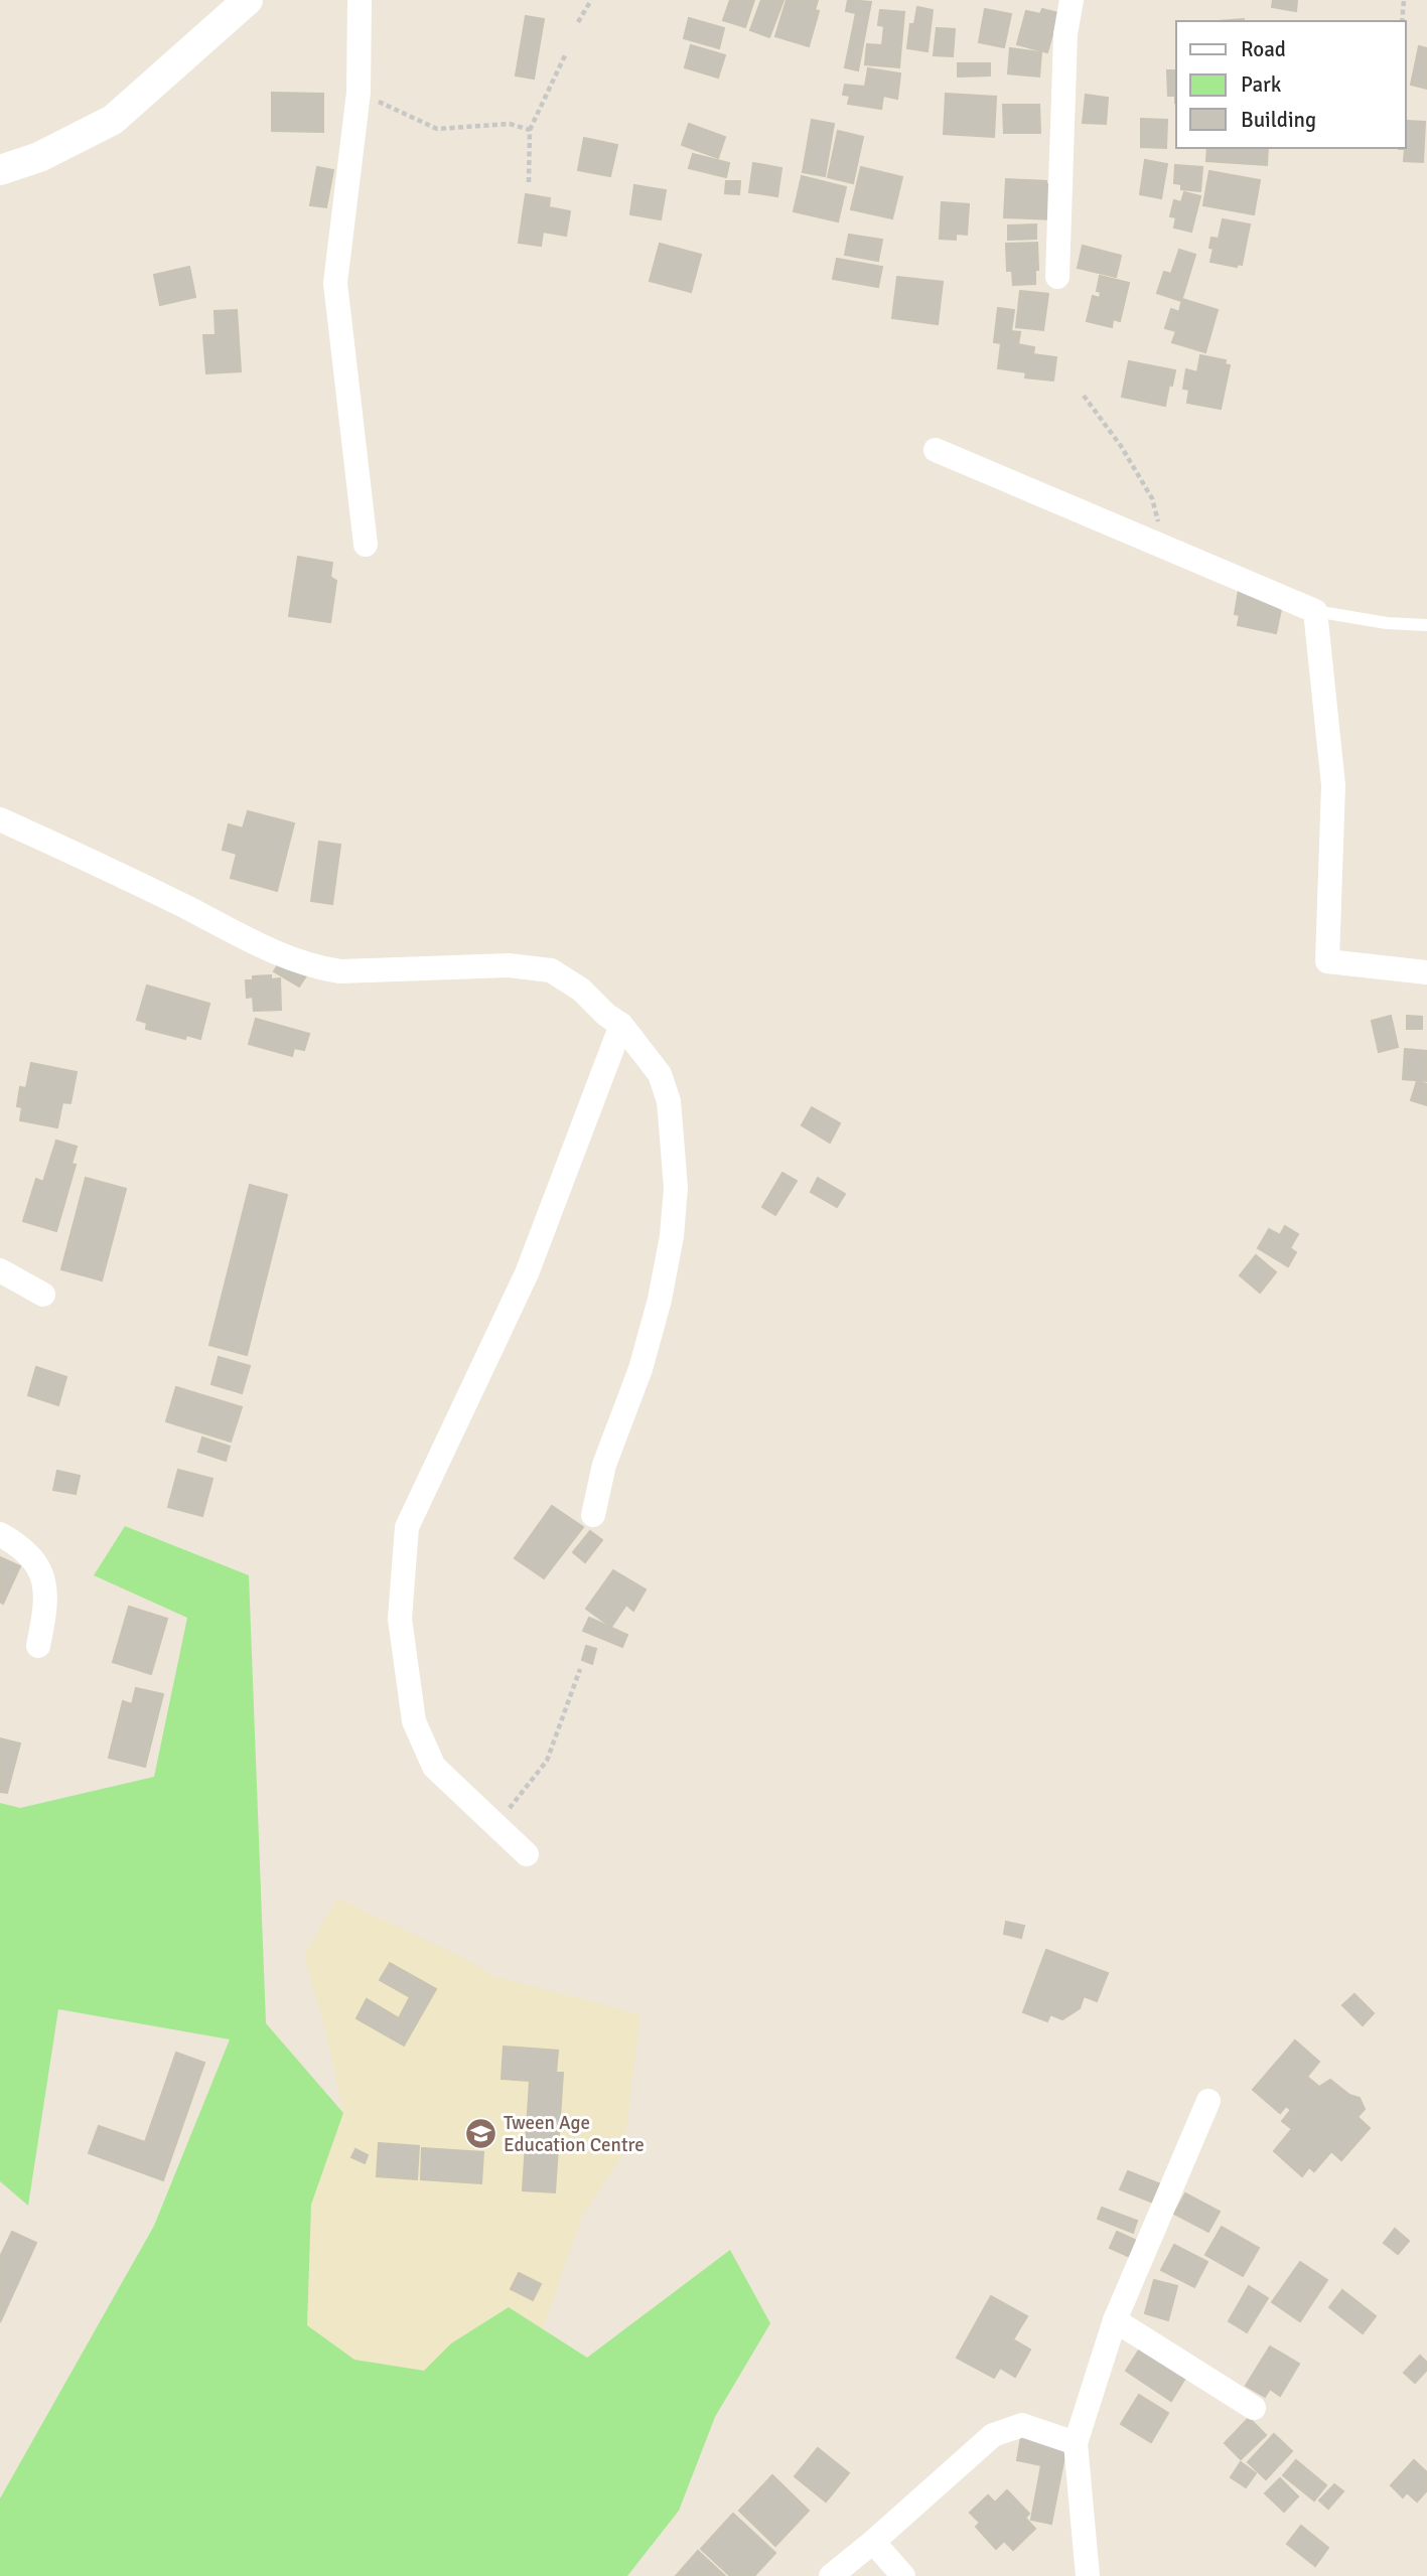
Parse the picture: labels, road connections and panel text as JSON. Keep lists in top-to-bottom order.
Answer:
{
  "places": {
    "school or university": ["Tween Age Education Centre"]
  },
  "legend": ["Road", "Park", "Building"]
}
